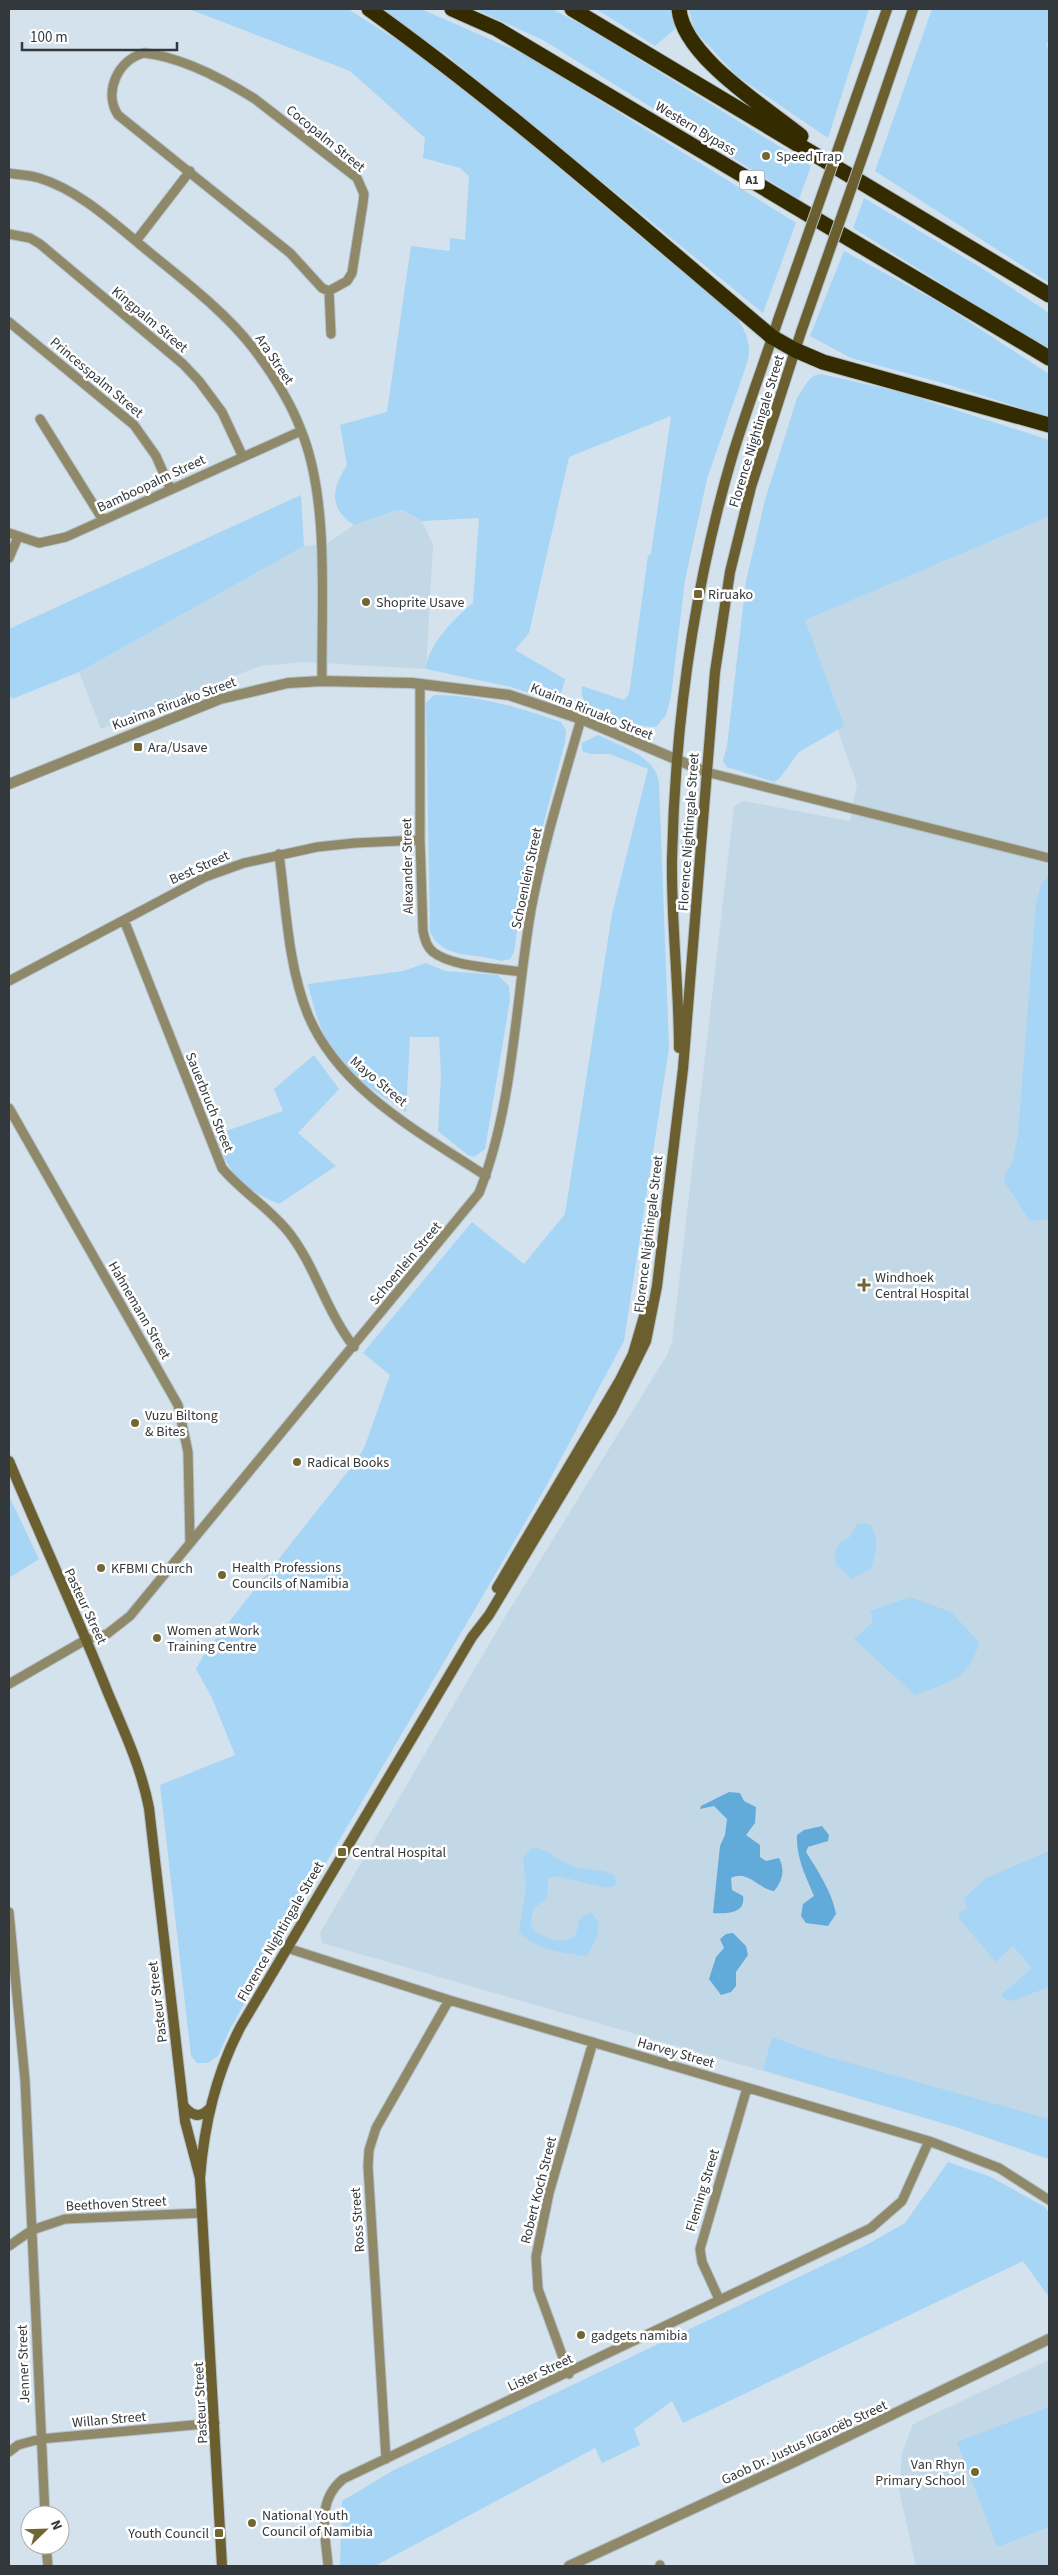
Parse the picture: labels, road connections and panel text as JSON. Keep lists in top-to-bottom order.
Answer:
{
  "streets": {
    "highway": ["Western Bypass", "A1"],
    "main road": ["Florence Nightingale Street", "Pasteur Street"],
    "street": [
      "Cocopalm Street",
      "Kingpalm Street",
      "Ara Street",
      "Princesspalm Street",
      "Bamboopalm Street",
      "Kuaima Riruako Street",
      "Alexander Street",
      "Best Street",
      "Schoenlein Street",
      "Mayo Street",
      "Sauerbruch Street",
      "Hahnemann Street",
      "Harvey Street",
      "Robert Koch Street",
      "Fleming Street",
      "Beethoven Street",
      "Ross Street",
      "Jenner Street",
      "Lister Street",
      "Willan Street",
      "Gaob Dr. Justus ǁGaroëb Street"
    ]
  },
  "crossings": [
    ["Kingpalm Street", "Bamboopalm Street"],
    ["Ara Street", "Bamboopalm Street"],
    ["Ara Street", "Kuaima Riruako Street"],
    ["Princesspalm Street", "Bamboopalm Street"],
    ["Florence Nightingale Street", "Kuaima Riruako Street"],
    ["Florence Nightingale Street", "Pasteur Street"],
    ["Florence Nightingale Street", "Harvey Street"],
    ["Kuaima Riruako Street", "Alexander Street"],
    ["Kuaima Riruako Street", "Schoenlein Street"],
    ["Alexander Street", "Best Street"],
    ["Alexander Street", "Schoenlein Street"],
    ["Best Street", "Mayo Street"],
    ["Best Street", "Sauerbruch Street"],
    ["Schoenlein Street", "Mayo Street"],
    ["Schoenlein Street", "Sauerbruch Street"],
    ["Schoenlein Street", "Hahnemann Street"],
    ["Schoenlein Street", "Pasteur Street"],
    ["Pasteur Street", "Beethoven Street"],
    ["Pasteur Street", "Willan Street"],
    ["Harvey Street", "Robert Koch Street"],
    ["Harvey Street", "Fleming Street"],
    ["Harvey Street", "Ross Street"],
    ["Harvey Street", "Lister Street"],
    ["Robert Koch Street", "Lister Street"],
    ["Fleming Street", "Lister Street"],
    ["Beethoven Street", "Jenner Street"],
    ["Ross Street", "Lister Street"],
    ["Jenner Street", "Willan Street"]
  ],
  "places": {
    "other": [
      "Speed Trap",
      "Shoprite Usave",
      "Vuzu Biltong & Bites",
      "Radical Books",
      "KFBMI Church",
      "Health Professions Councils of Namibia",
      "Women at Work Training Centre",
      "gadgets namibia",
      "Van Rhyn Primary School",
      "National Youth Council of Namibia"
    ],
    "transit": [
      "Riruako",
      "Ara/Usave",
      "Central Hospital",
      "Youth Council"
    ],
    "health": ["Windhoek Central Hospital"]
  },
  "scale_bar": "100 m",
  "north": "top right"
}
